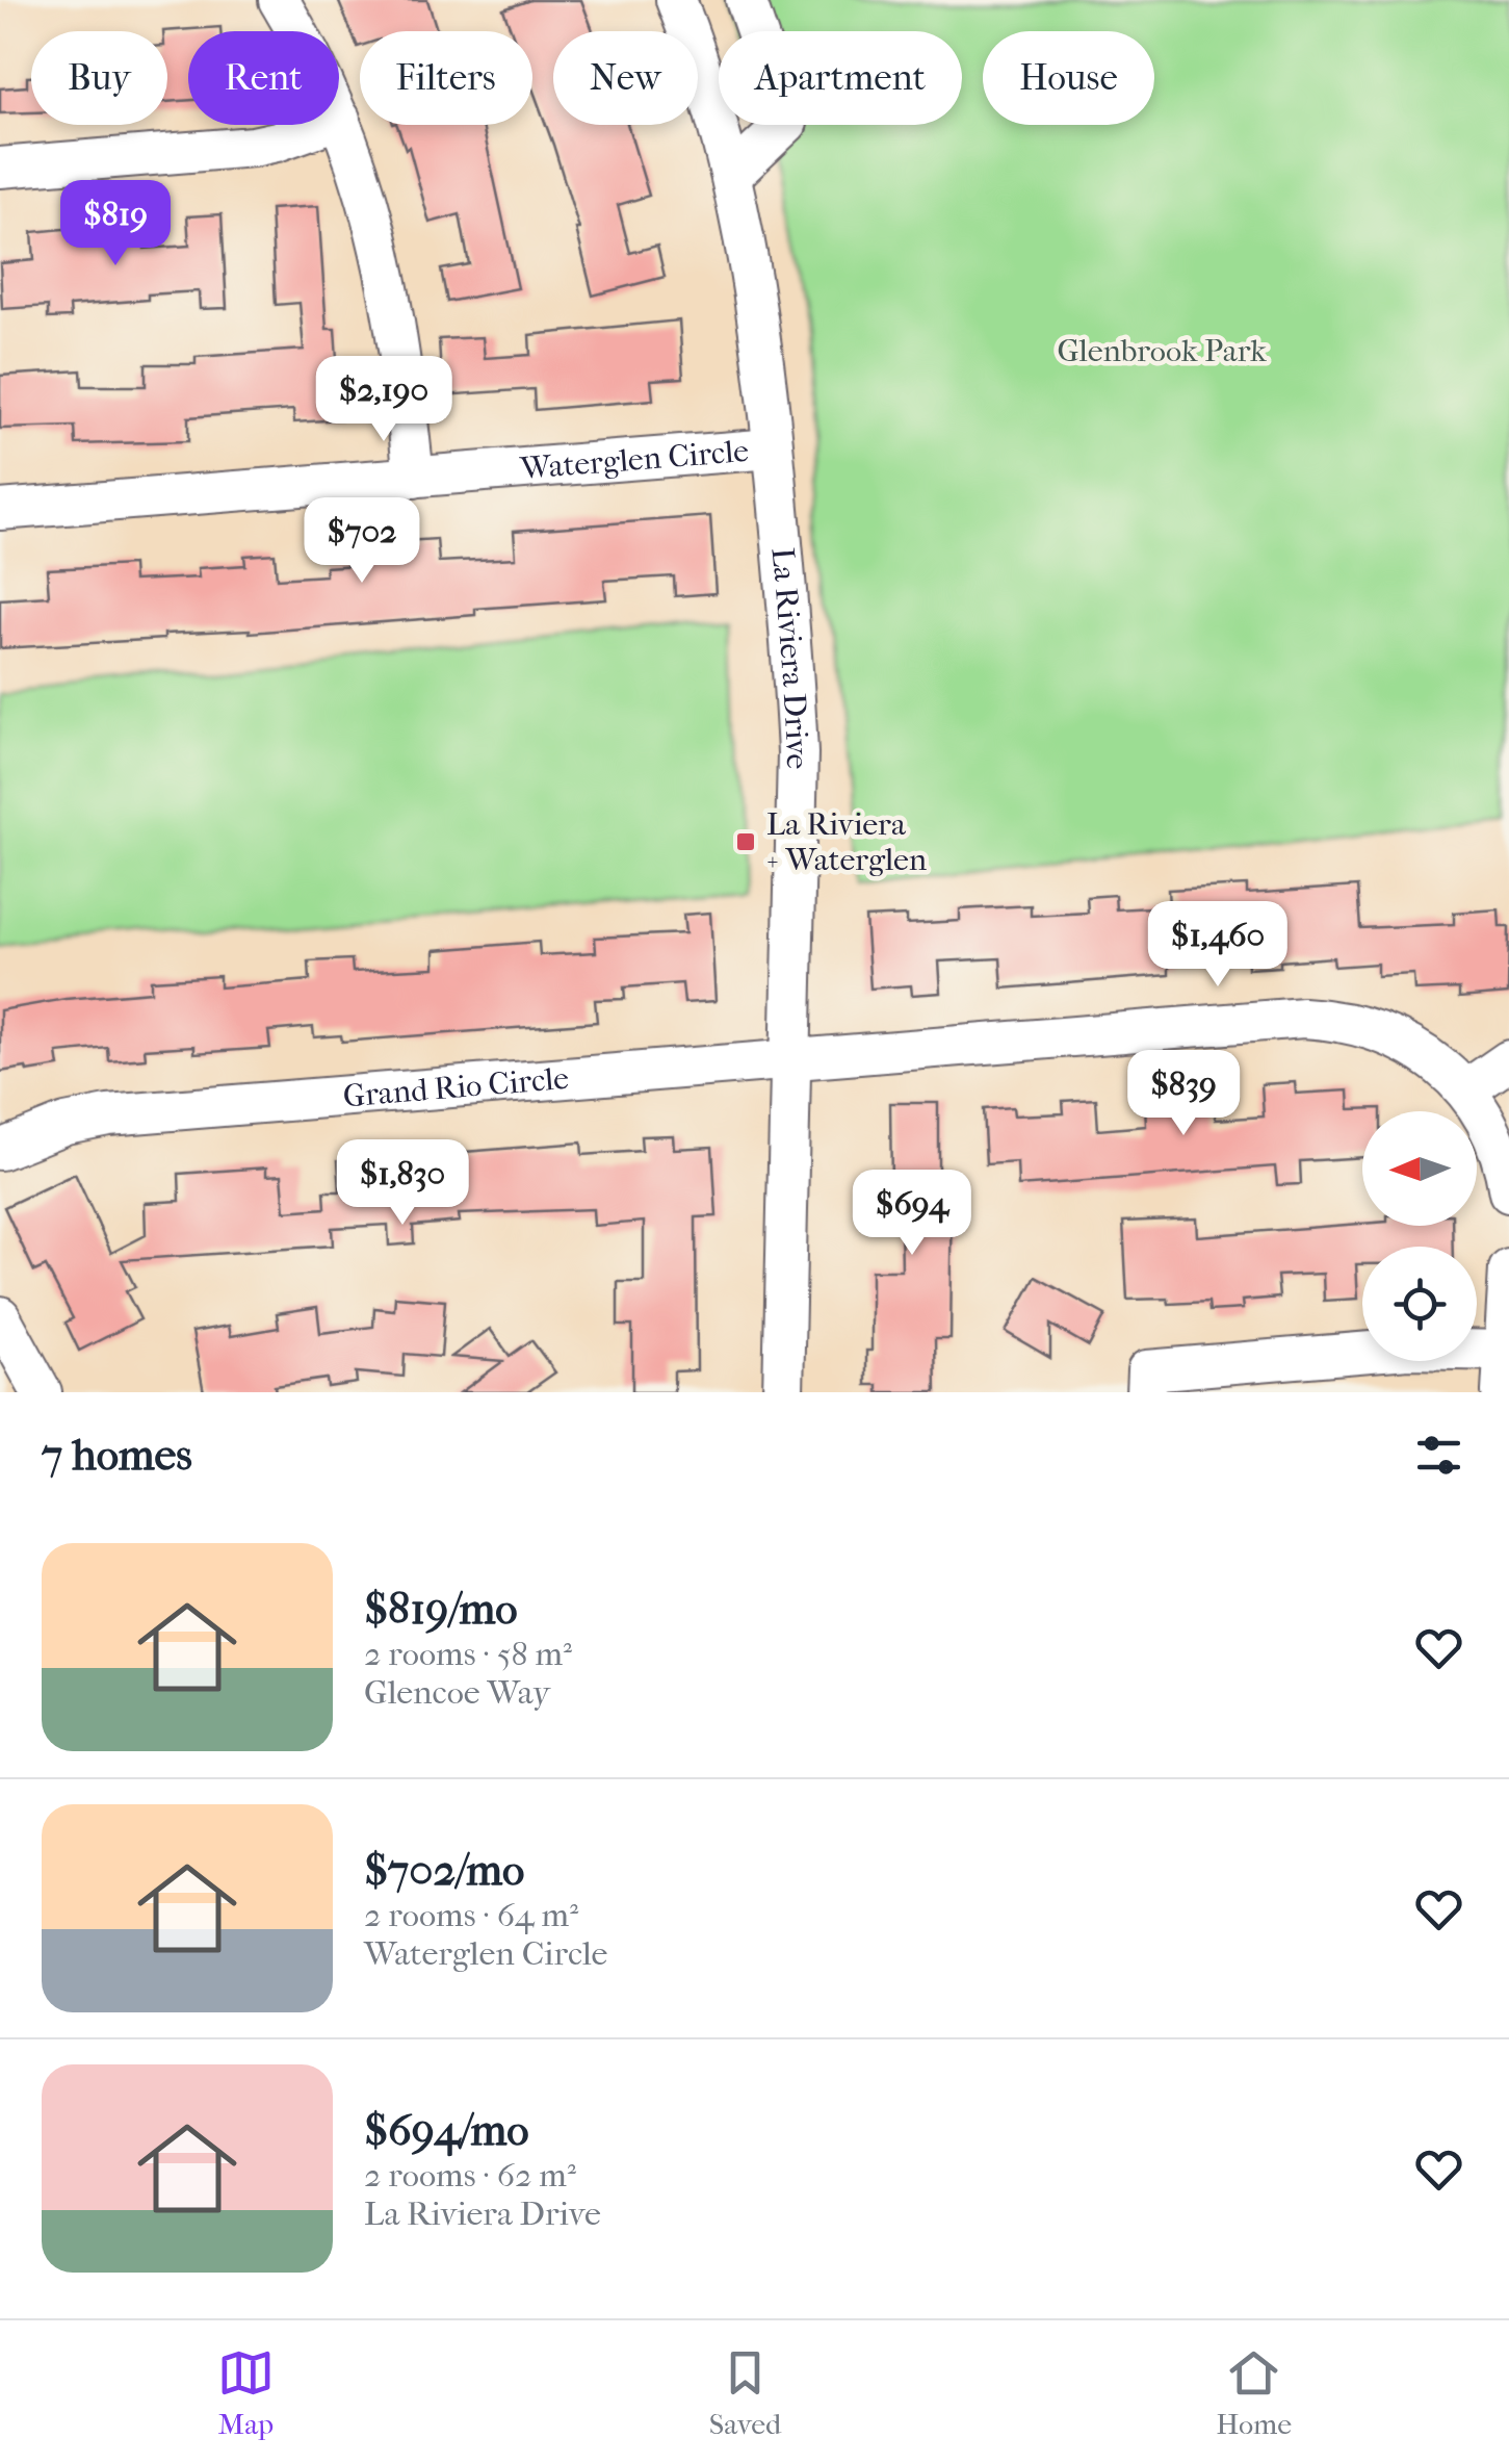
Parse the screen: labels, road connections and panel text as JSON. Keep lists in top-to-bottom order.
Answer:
{
  "streets": {
    "street": ["Waterglen Circle", "La Riviera Drive", "Grand Rio Circle"]
  },
  "crossings": [
    ["Waterglen Circle", "La Riviera Drive"],
    ["La Riviera Drive", "Grand Rio Circle"]
  ],
  "parks": ["Glenbrook Park"],
  "places": {
    "transit": ["La Riviera + Waterglen"]
  },
  "north": "left",
  "page": {
    "chip": [
      "Buy",
      "Rent",
      "Filters",
      "New",
      "Apartment",
      "House"
    ],
    "price": [
      "$819",
      "$2,190",
      "$702",
      "$1,460",
      "$839",
      "$1,830",
      "$694"
    ],
    "heading": "7 homes",
    "list": [
      {
        "name": "$819/mo",
        "note": "2 rooms · 58 m² · Glencoe Way"
      },
      {
        "name": "$702/mo",
        "note": "2 rooms · 64 m² · Waterglen Circle"
      },
      {
        "name": "$694/mo",
        "note": "2 rooms · 62 m² · La Riviera Drive"
      }
    ],
    "tabs": ["Map", "Saved", "Home"]
  }
}
